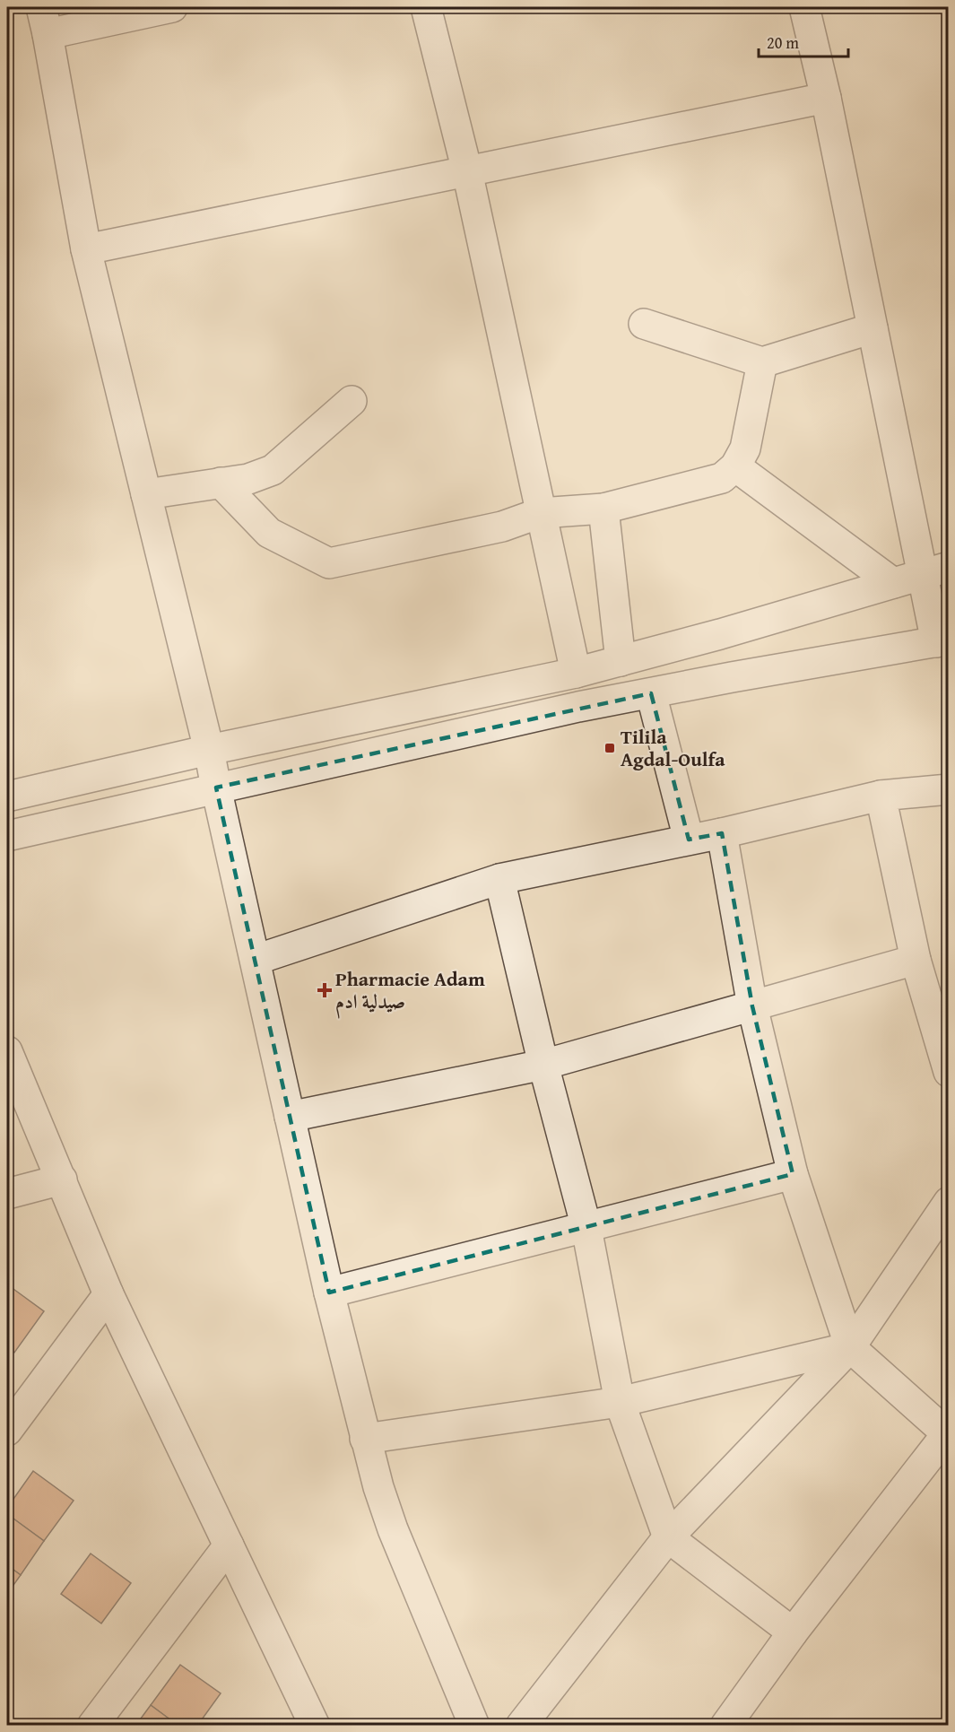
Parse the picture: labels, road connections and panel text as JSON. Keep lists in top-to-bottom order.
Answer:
{
  "places": {
    "transit": ["Tilila Agdal-Oulfa"],
    "health": ["Pharmacie Adam صيدلية ادم"]
  },
  "scale_bar": "20 m"
}
